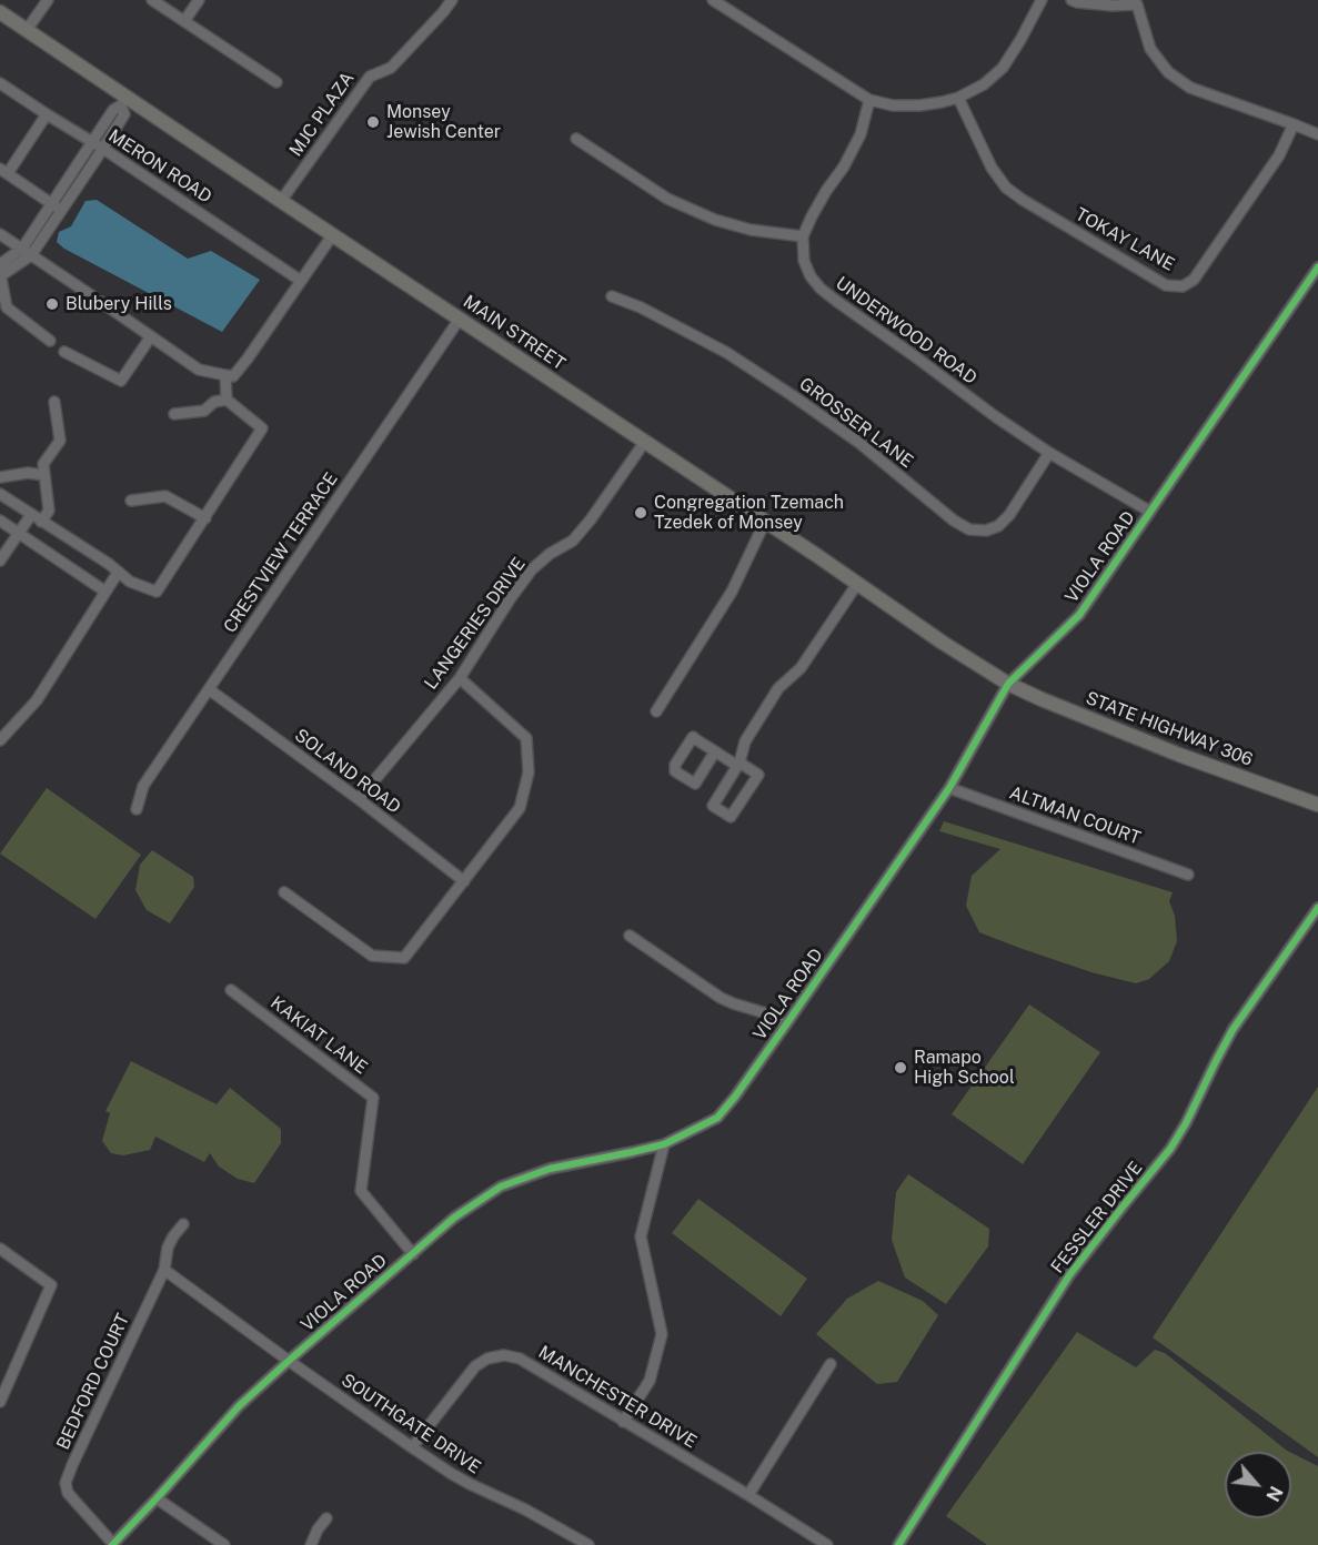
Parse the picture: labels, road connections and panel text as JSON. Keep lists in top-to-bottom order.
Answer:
{
  "streets": {
    "main road": ["MAIN STREET", "STATE HIGHWAY 306"],
    "street": [
      "MJC PLAZA",
      "MERON ROAD",
      "TOKAY LANE",
      "UNDERWOOD ROAD",
      "GROSSER LANE",
      "CRESTVIEW TERRACE",
      "VIOLA ROAD",
      "LANGERIES DRIVE",
      "SOLAND ROAD",
      "ALTMAN COURT",
      "KAKIAT LANE",
      "FESSLER DRIVE",
      "BEDFORD COURT",
      "MANCHESTER DRIVE",
      "SOUTHGATE DRIVE"
    ]
  },
  "crossings": [
    ["MJC PLAZA", "MAIN STREET"],
    ["UNDERWOOD ROAD", "GROSSER LANE"],
    ["UNDERWOOD ROAD", "VIOLA ROAD"],
    ["MAIN STREET", "CRESTVIEW TERRACE"],
    ["MAIN STREET", "VIOLA ROAD"],
    ["MAIN STREET", "LANGERIES DRIVE"],
    ["MAIN STREET", "STATE HIGHWAY 306"],
    ["CRESTVIEW TERRACE", "SOLAND ROAD"],
    ["VIOLA ROAD", "STATE HIGHWAY 306"],
    ["VIOLA ROAD", "ALTMAN COURT"],
    ["VIOLA ROAD", "KAKIAT LANE"],
    ["VIOLA ROAD", "BEDFORD COURT"],
    ["VIOLA ROAD", "SOUTHGATE DRIVE"],
    ["LANGERIES DRIVE", "SOLAND ROAD"],
    ["BEDFORD COURT", "SOUTHGATE DRIVE"],
    ["MANCHESTER DRIVE", "SOUTHGATE DRIVE"]
  ],
  "places": [
    "Monsey Jewish Center",
    "Blubery Hills",
    "Congregation Tzemach Tzedek of Monsey",
    "Ramapo High School"
  ],
  "north": "bottom right"
}
